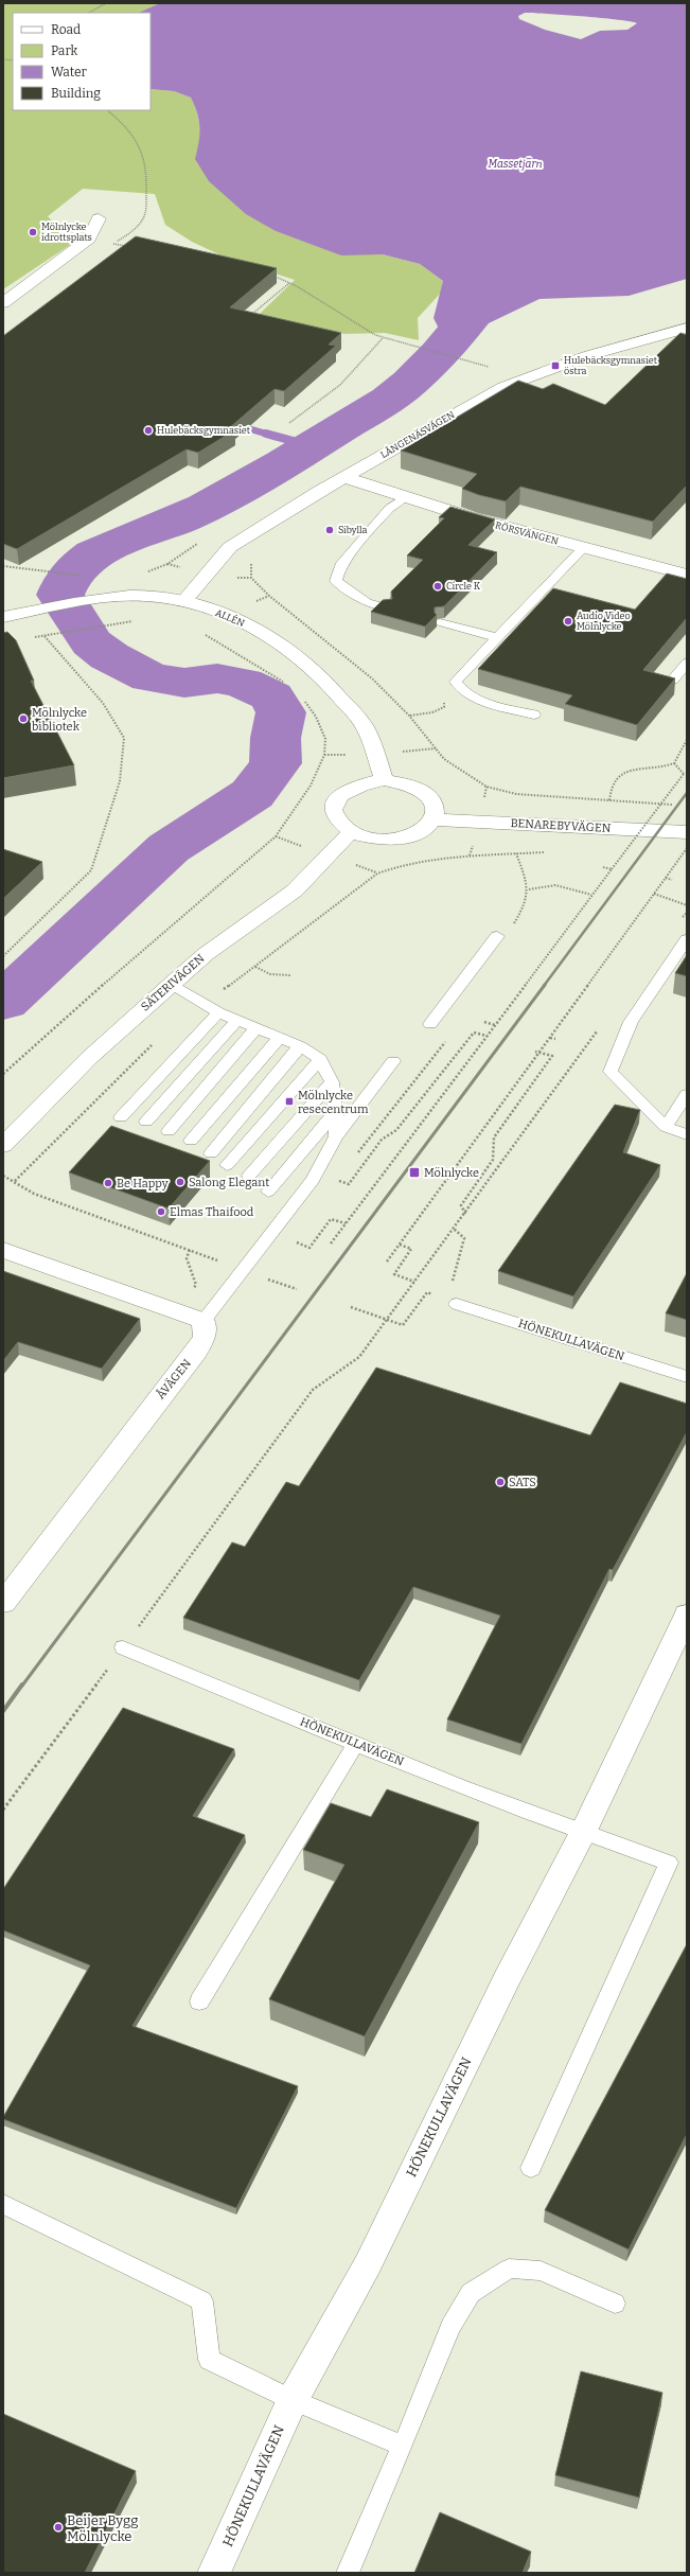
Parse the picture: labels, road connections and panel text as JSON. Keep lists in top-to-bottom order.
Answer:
{
  "streets": {
    "street": [
      "LÅNGENÄSVÄGEN",
      "RÖRSVÄNGEN",
      "ALLÉN",
      "BENAREBYVÄGEN",
      "SÄTERIVÄGEN",
      "HÖNEKULLAVÄGEN",
      "ÅVÄGEN"
    ]
  },
  "crossings": [
    ["LÅNGENÄSVÄGEN", "RÖRSVÄNGEN"],
    ["LÅNGENÄSVÄGEN", "ALLÉN"],
    ["ALLÉN", "BENAREBYVÄGEN"],
    ["ALLÉN", "SÄTERIVÄGEN"],
    ["BENAREBYVÄGEN", "SÄTERIVÄGEN"]
  ],
  "water": ["Massetjärn"],
  "places": {
    "other": [
      "Mölnlycke idrottsplats",
      "Hulebäcksgymnasiet",
      "Sibylla",
      "Circle K",
      "Audio Video Mölnlycke",
      "Mölnlycke bibliotek",
      "Salong Elegant",
      "Be Happy",
      "Elmas Thaifood",
      "SATS",
      "Beijer Bygg Mölnlycke"
    ],
    "transit": ["Hulebäcksgymnasiet östra", "Mölnlycke resecentrum", "Mölnlycke"]
  },
  "legend": [
    "Road",
    "Park",
    "Water",
    "Building"
  ]
}
